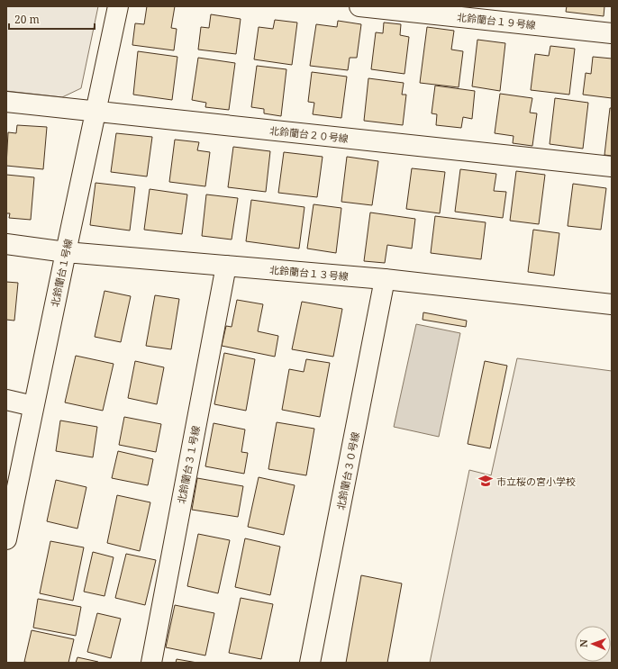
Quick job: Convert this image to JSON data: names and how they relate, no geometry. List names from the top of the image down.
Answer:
{
  "streets": {
    "street": [
      "北鈴蘭台１９号線",
      "北鈴蘭台２０号線",
      "北鈴蘭台１号線",
      "北鈴蘭台１３号線",
      "北鈴蘭台３１号線",
      "北鈴蘭台３０号線"
    ]
  },
  "crossings": [
    ["北鈴蘭台２０号線", "北鈴蘭台１号線"],
    ["北鈴蘭台１号線", "北鈴蘭台１３号線"],
    ["北鈴蘭台１３号線", "北鈴蘭台３１号線"],
    ["北鈴蘭台１３号線", "北鈴蘭台３０号線"]
  ],
  "places": {
    "school or university": ["市立桜の宮小学校"]
  },
  "scale_bar": "20 m",
  "north": "left"
}
